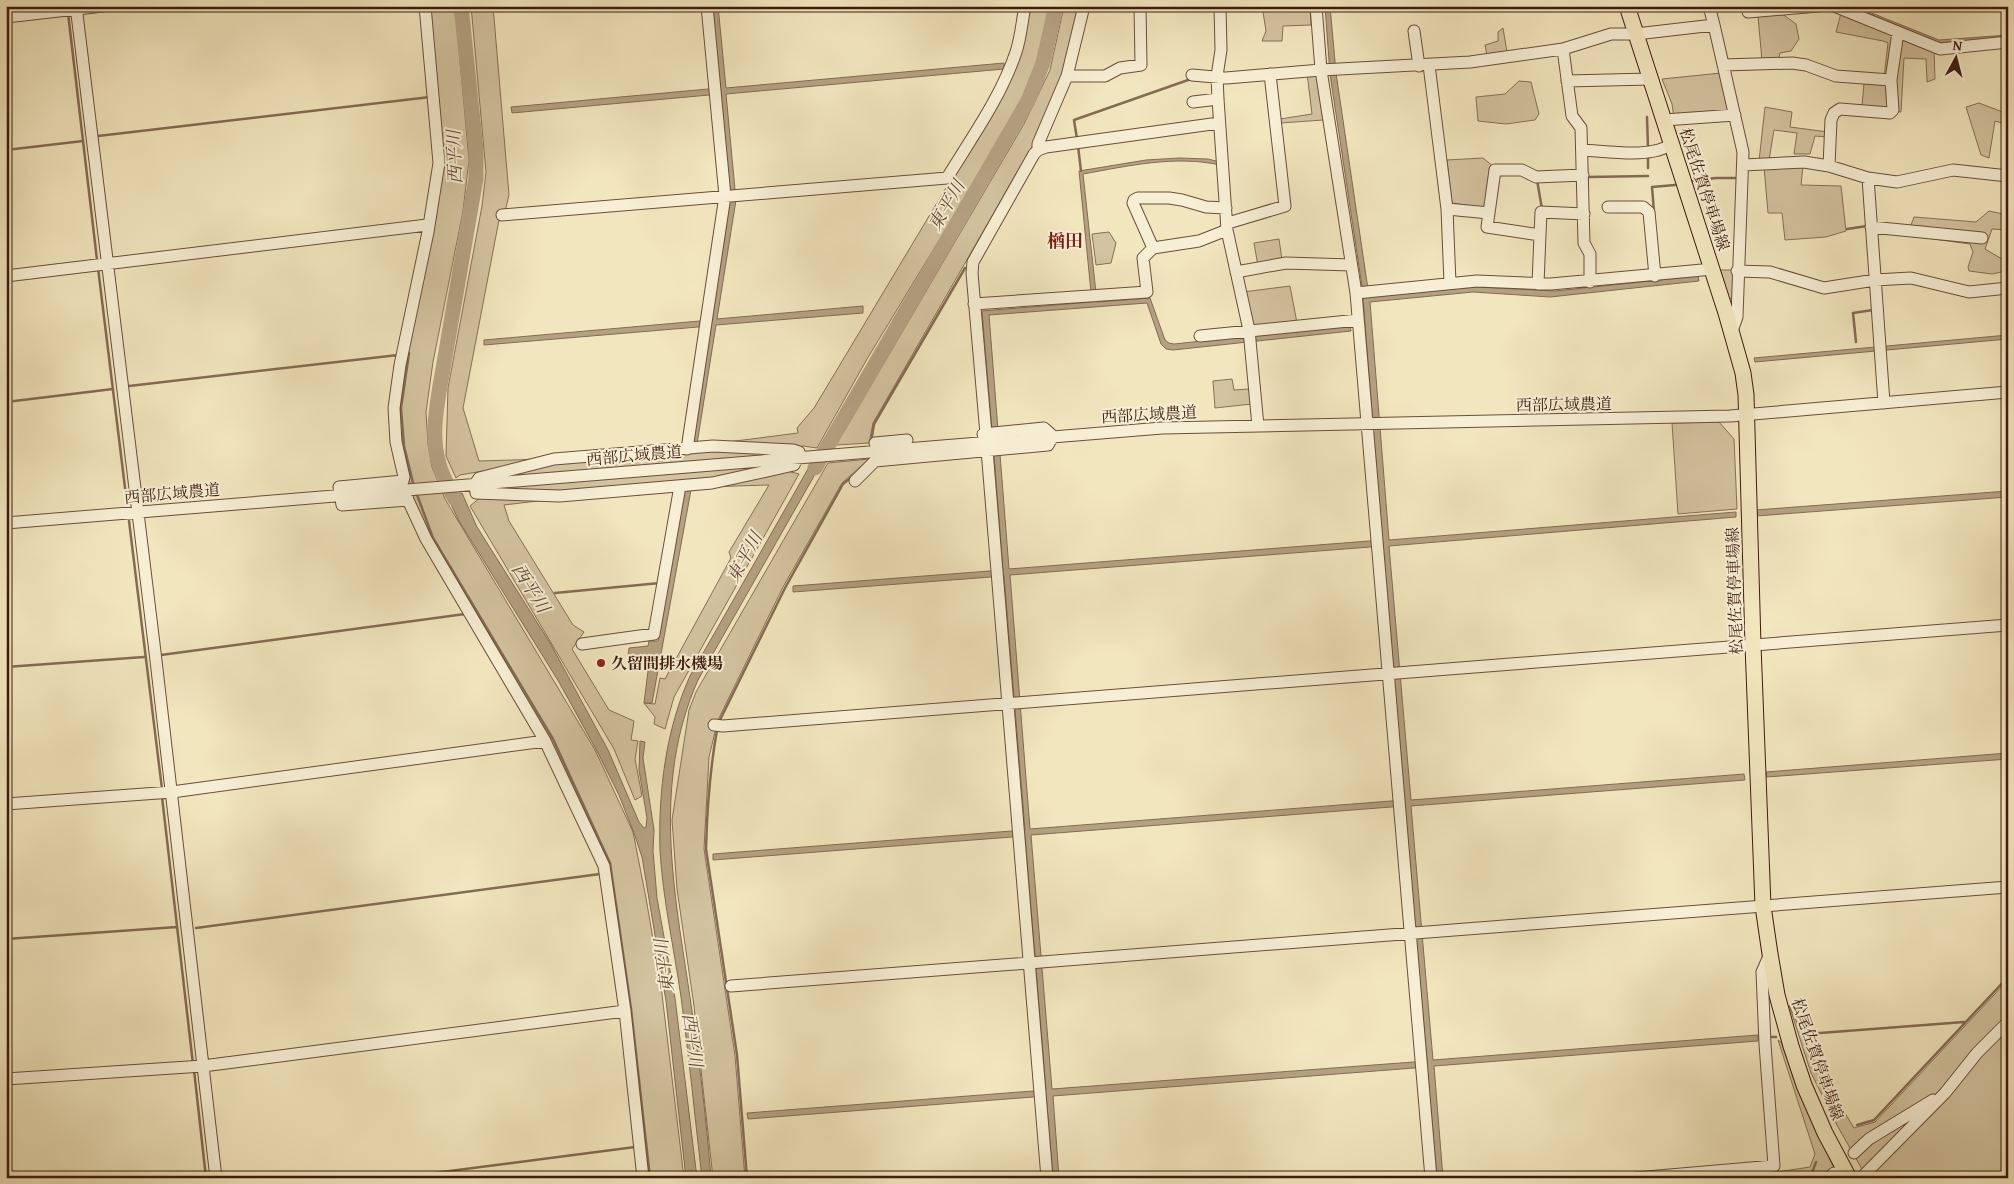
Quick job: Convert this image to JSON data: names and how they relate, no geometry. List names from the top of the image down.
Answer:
{
  "streets": {
    "main road": ["松尾佐賀停車場線"],
    "street": ["西部広域農道"]
  },
  "crossings": [
    ["松尾佐賀停車場線", "西部広域農道"]
  ],
  "districts": ["楢田"],
  "water": ["西平川", "東平川"],
  "places": ["久留間排水機場"],
  "north": "top"
}
